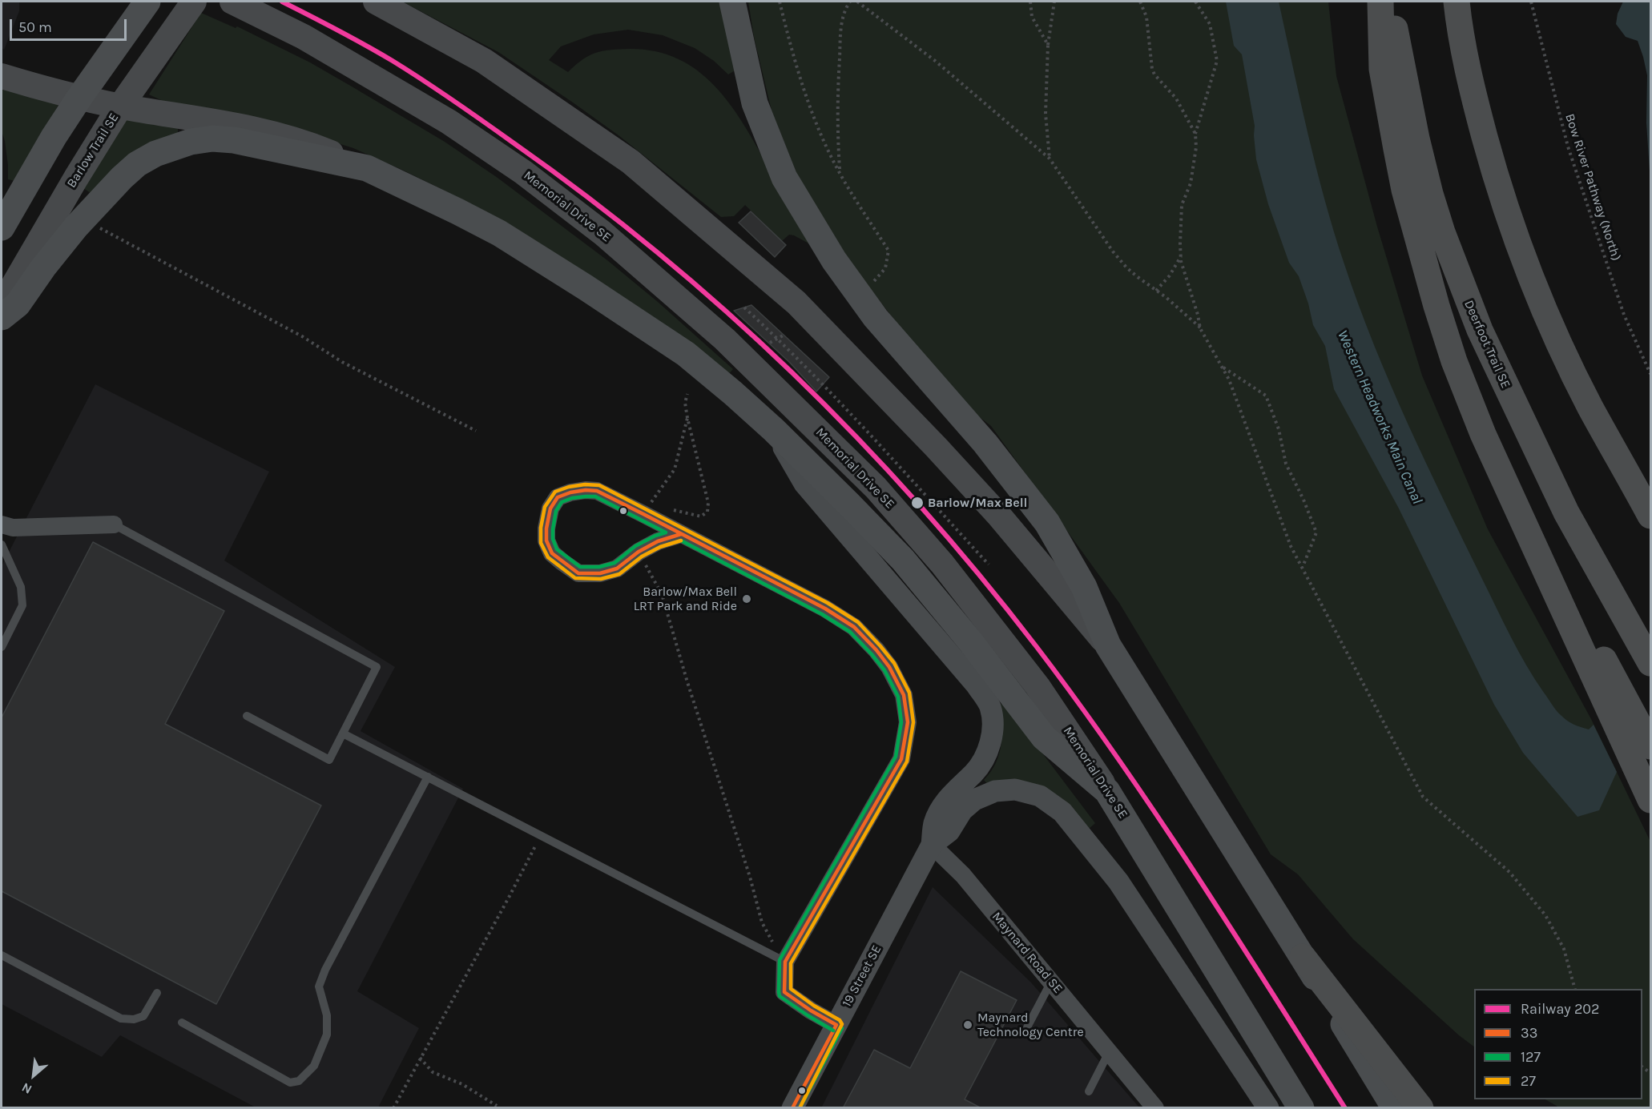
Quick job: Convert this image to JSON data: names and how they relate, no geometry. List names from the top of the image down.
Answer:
{
  "streets": {
    "highway": ["Deerfoot Trail SE"],
    "main road": ["Barlow Trail SE", "Memorial Drive SE"],
    "street": ["Maynard Road SE", "19 Street SE"],
    "path": ["Bow River Pathway (North)"]
  },
  "crossings": [
    ["Maynard Road SE", "19 Street SE"]
  ],
  "water": ["Western Headworks Main Canal"],
  "places": ["Barlow/Max Bell", "Barlow/Max Bell LRT Park and Ride", "Maynard Technology Centre"],
  "lines": [
    "rail line 202",
    "transit line 27",
    "transit line 33",
    "transit line 127"
  ],
  "legend": [
    "Railway 202",
    "33",
    "127",
    "27"
  ],
  "scale_bar": "50 m",
  "north": "bottom left"
}
